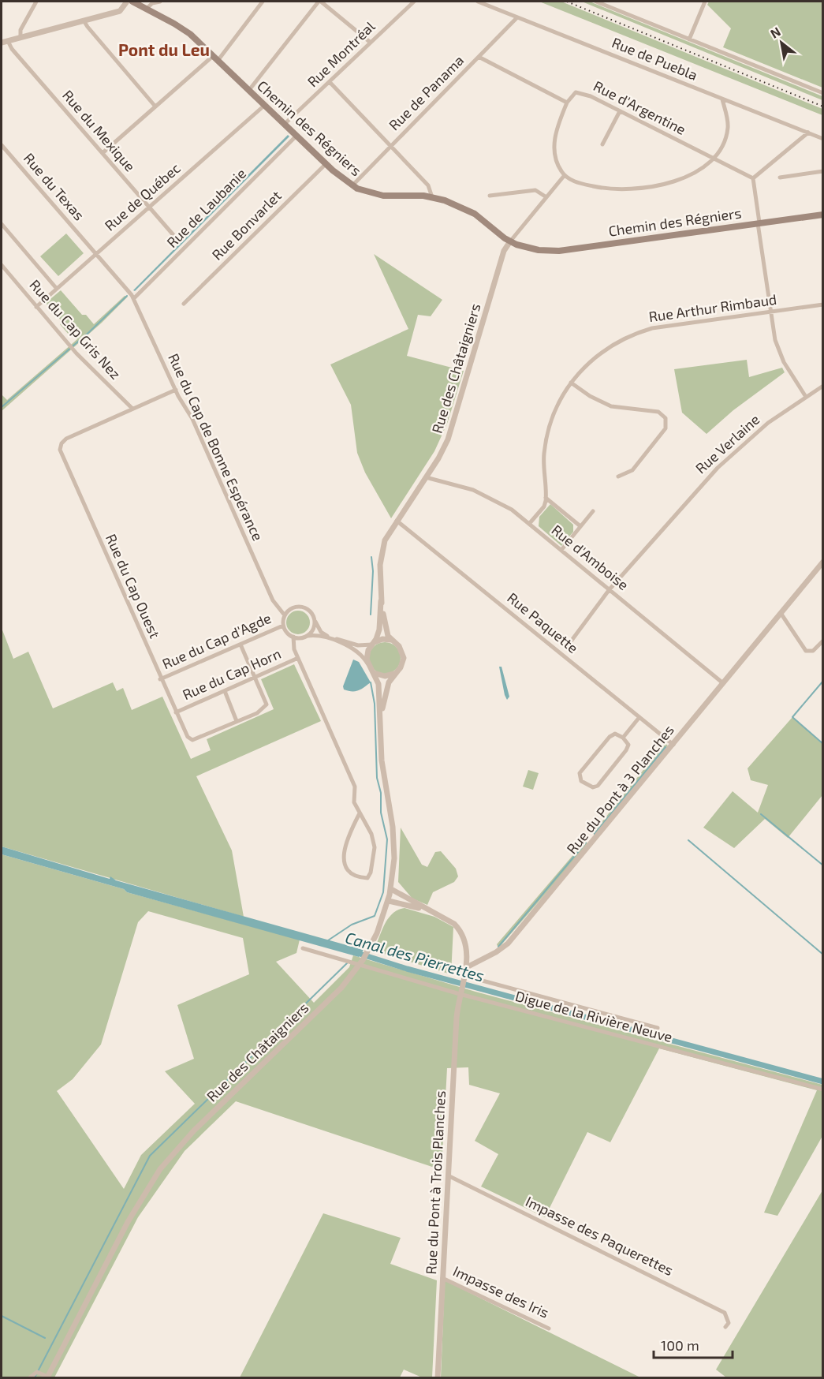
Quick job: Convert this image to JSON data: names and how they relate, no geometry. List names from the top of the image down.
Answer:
{
  "streets": {
    "main road": ["Chemin des Régniers"],
    "street": [
      "Rue Montréal",
      "Rue de Puebla",
      "Rue de Panama",
      "Rue d'Argentine",
      "Rue du Mexique",
      "Rue du Texas",
      "Rue de Québec",
      "Rue de Laubanie",
      "Rue Bonvarlet",
      "Rue Arthur Rimbaud",
      "Rue du Cap Gris Nez",
      "Rue des Châtaigniers",
      "Rue Verlaine",
      "Rue du Cap de Bonne Espérance",
      "Rue d'Amboise",
      "Rue du Cap Ouest",
      "Rue Paquette",
      "Rue du Cap d'Agde",
      "Rue du Cap Horn",
      "Rue du Pont à 3 Planches",
      "Digue de la Rivière Neuve",
      "Rue du Pont à Trois Planches",
      "Impasse des Paquerettes",
      "Impasse des Iris"
    ]
  },
  "crossings": [
    ["Rue Montréal", "Chemin des Régniers"],
    ["Rue de Puebla", "Rue de Panama"],
    ["Rue de Panama", "Chemin des Régniers"],
    ["Chemin des Régniers", "Rue de Québec"],
    ["Chemin des Régniers", "Rue de Laubanie"],
    ["Chemin des Régniers", "Rue Bonvarlet"],
    ["Chemin des Régniers", "Rue des Châtaigniers"],
    ["Rue du Mexique", "Rue de Québec"],
    ["Rue du Texas", "Rue de Québec"],
    ["Rue du Texas", "Rue du Cap de Bonne Espérance"],
    ["Rue de Québec", "Rue du Cap Gris Nez"],
    ["Rue de Laubanie", "Rue du Cap de Bonne Espérance"],
    ["Rue du Cap Gris Nez", "Rue du Cap Ouest"],
    ["Rue des Châtaigniers", "Rue d'Amboise"],
    ["Rue des Châtaigniers", "Rue Paquette"],
    ["Rue des Châtaigniers", "Digue de la Rivière Neuve"],
    ["Rue Verlaine", "Rue d'Amboise"],
    ["Rue du Cap de Bonne Espérance", "Rue du Cap d'Agde"],
    ["Rue d'Amboise", "Rue du Pont à 3 Planches"],
    ["Rue du Cap Ouest", "Rue du Cap d'Agde"],
    ["Rue du Cap Ouest", "Rue du Cap Horn"],
    ["Rue Paquette", "Rue du Pont à 3 Planches"],
    ["Rue du Pont à 3 Planches", "Digue de la Rivière Neuve"],
    ["Digue de la Rivière Neuve", "Rue du Pont à Trois Planches"],
    ["Rue du Pont à Trois Planches", "Impasse des Paquerettes"],
    ["Rue du Pont à Trois Planches", "Impasse des Iris"]
  ],
  "districts": ["Pont du Leu"],
  "water": ["Canal des Pierrettes"],
  "scale_bar": "100 m",
  "north": "top left"
}
